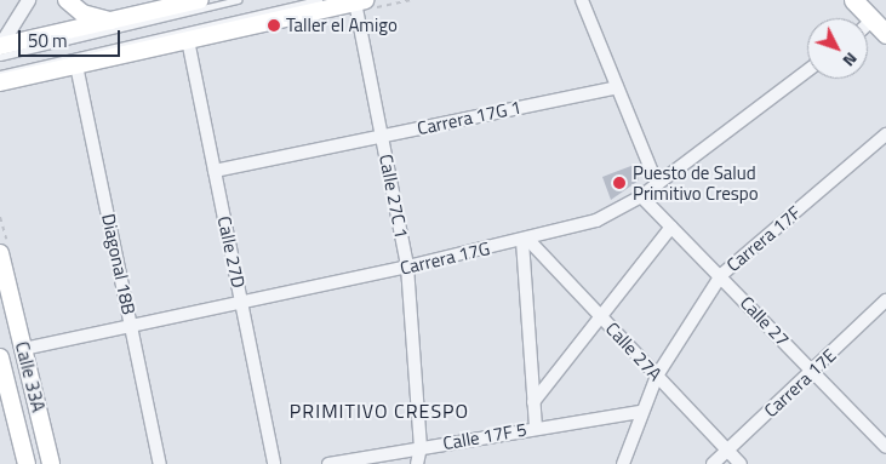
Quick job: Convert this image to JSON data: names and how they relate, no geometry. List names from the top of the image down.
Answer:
{
  "streets": {
    "main road": ["Calle 33A"],
    "street": [
      "Carrera 17G 1",
      "Calle 27C 1",
      "Carrera 17F",
      "Calle 27D",
      "Carrera 17G",
      "Diagonal 18B",
      "Calle 27",
      "Calle 27A",
      "Carrera 17E",
      "Calle 17F 5"
    ]
  },
  "crossings": [
    ["Carrera 17G 1", "Calle 27C 1"],
    ["Carrera 17G 1", "Calle 27D"],
    ["Calle 27C 1", "Carrera 17G"],
    ["Calle 27C 1", "Calle 17F 5"],
    ["Carrera 17F", "Calle 27"],
    ["Carrera 17F", "Calle 27A"],
    ["Carrera 17F", "Calle 17F 5"],
    ["Calle 27D", "Carrera 17G"],
    ["Carrera 17G", "Diagonal 18B"],
    ["Carrera 17G", "Calle 27"],
    ["Carrera 17G", "Calle 27A"],
    ["Carrera 17G", "Calle 33A"],
    ["Calle 27", "Carrera 17E"],
    ["Calle 27A", "Carrera 17E"]
  ],
  "districts": ["PRIMITIVO CRESPO"],
  "places": ["Taller el Amigo", "Puesto de Salud Primitivo Crespo"],
  "scale_bar": "50 m",
  "north": "bottom right"
}
